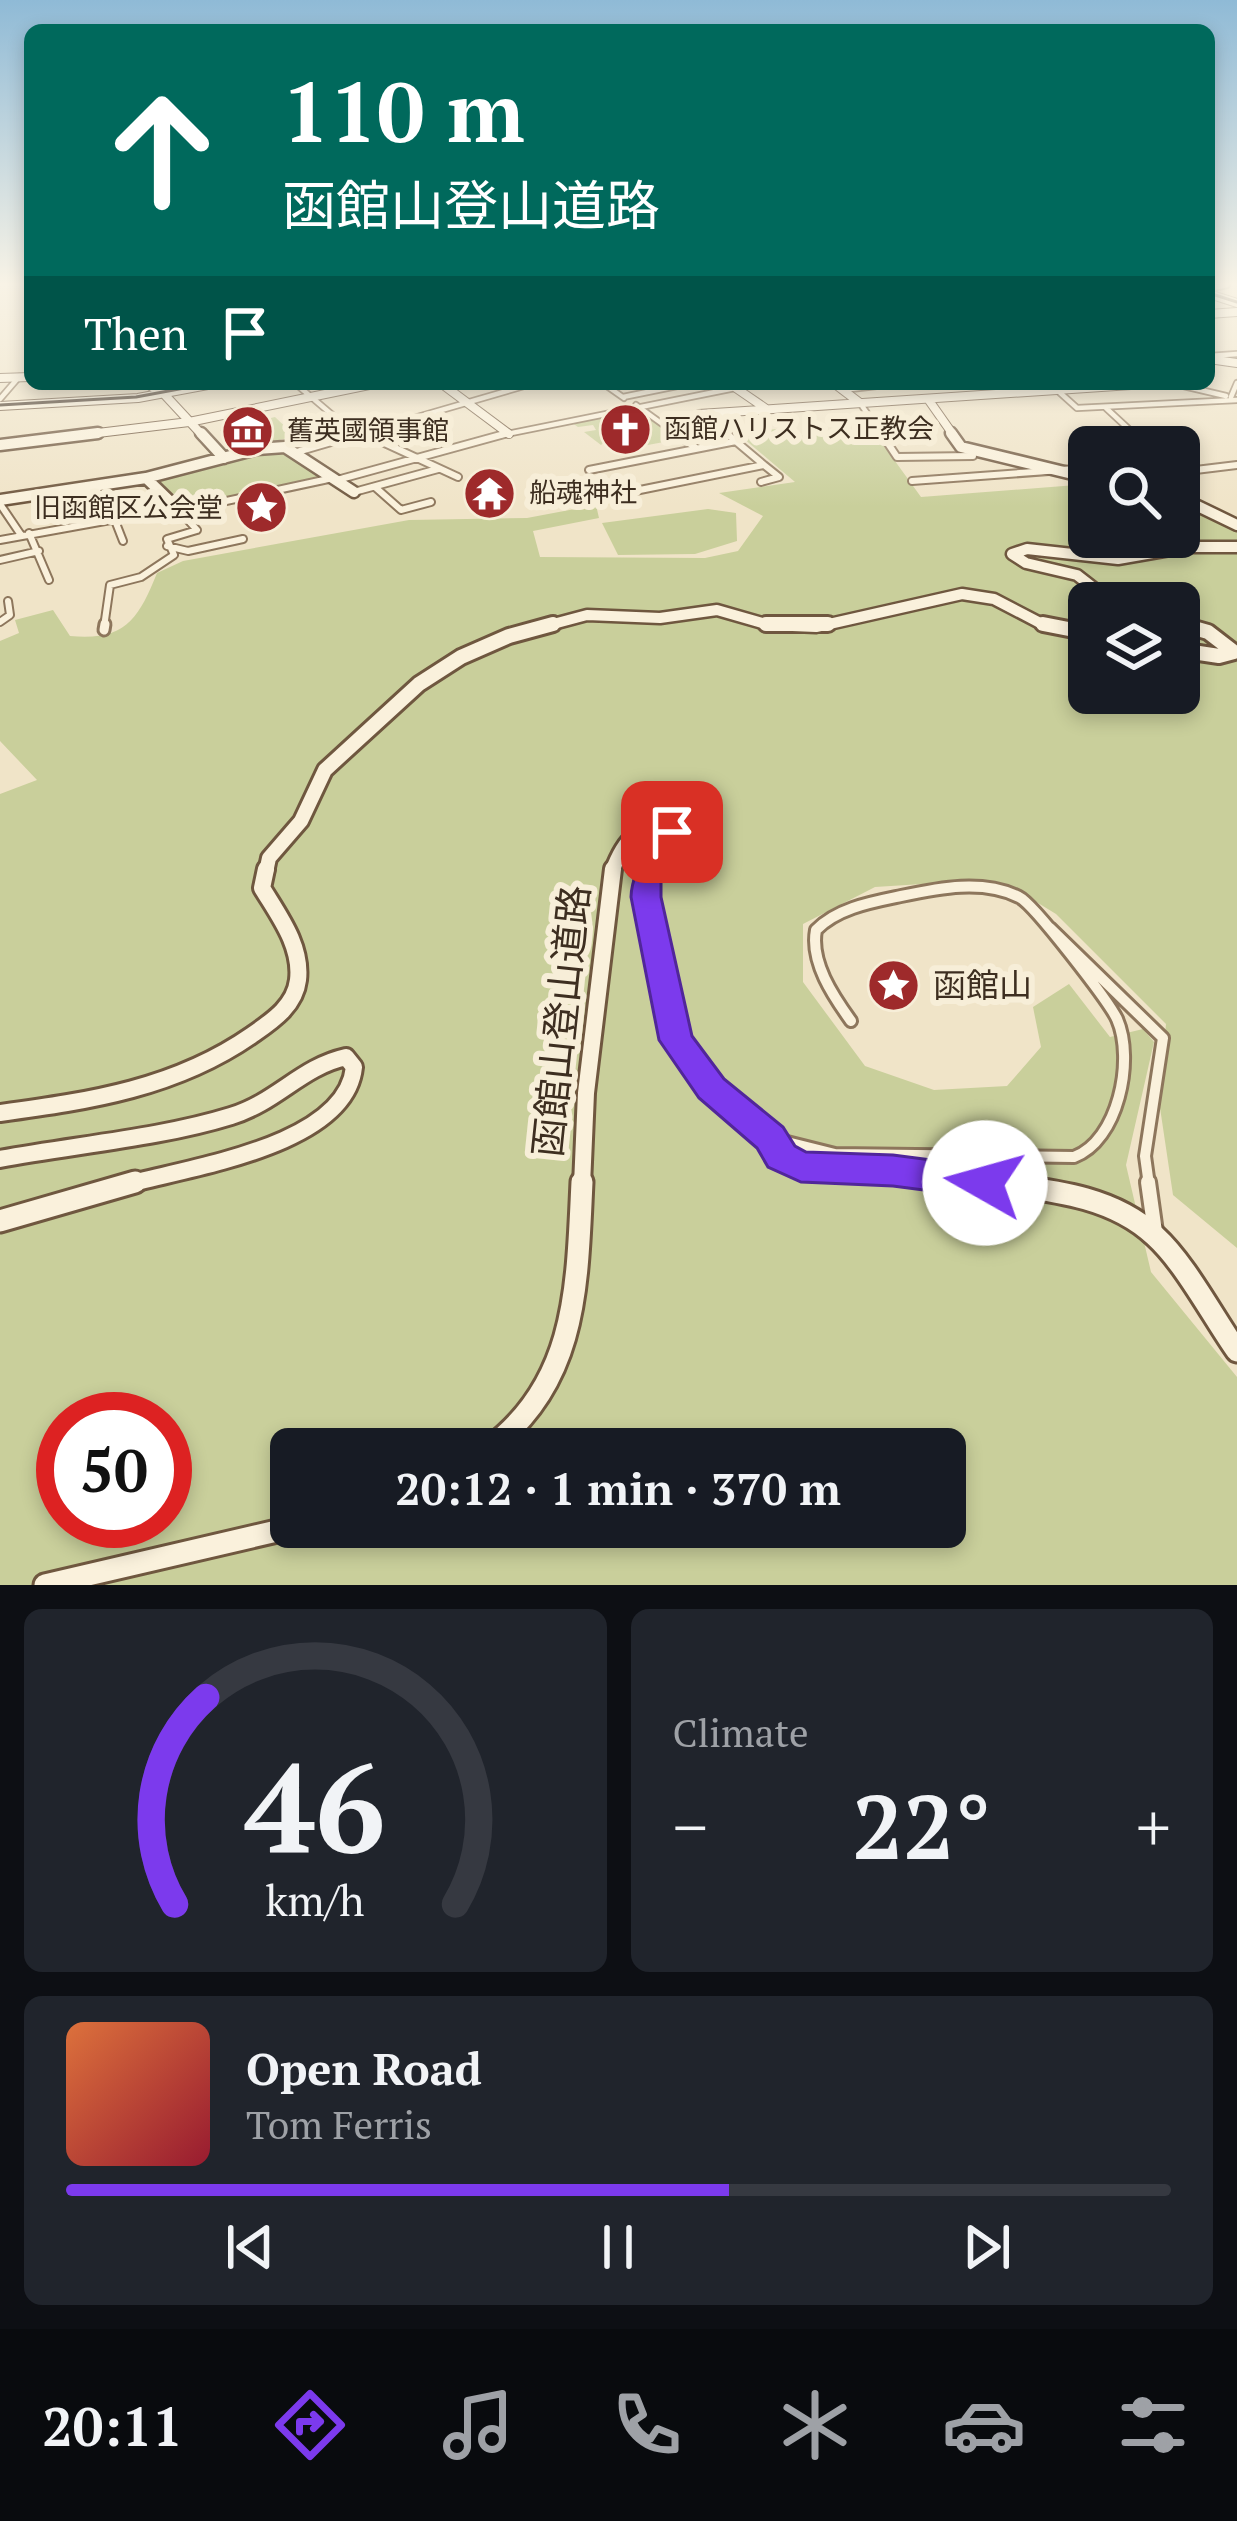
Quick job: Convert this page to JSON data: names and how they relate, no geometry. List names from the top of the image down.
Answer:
{
  "streets": {
    "main road": ["函館山登山道路"]
  },
  "places": {
    "church": ["函館ハリストス正教会"],
    "museum": ["舊英國領事館"],
    "temple": ["船魂神社"],
    "place": ["旧函館区公会堂", "函館山"]
  },
  "page": {
    "turn": ["110 m", "函館山登山道路"],
    "then": "Then",
    "limit": "50",
    "trip": "20:12 · 1 min · 370 m",
    "tile": "Climate",
    "heat": ["−", "22°", "+"],
    "song": ["Open Road", "Tom Ferris"],
    "tabs": "20:11",
    "gauge": ["46", "km/h"]
  }
}
